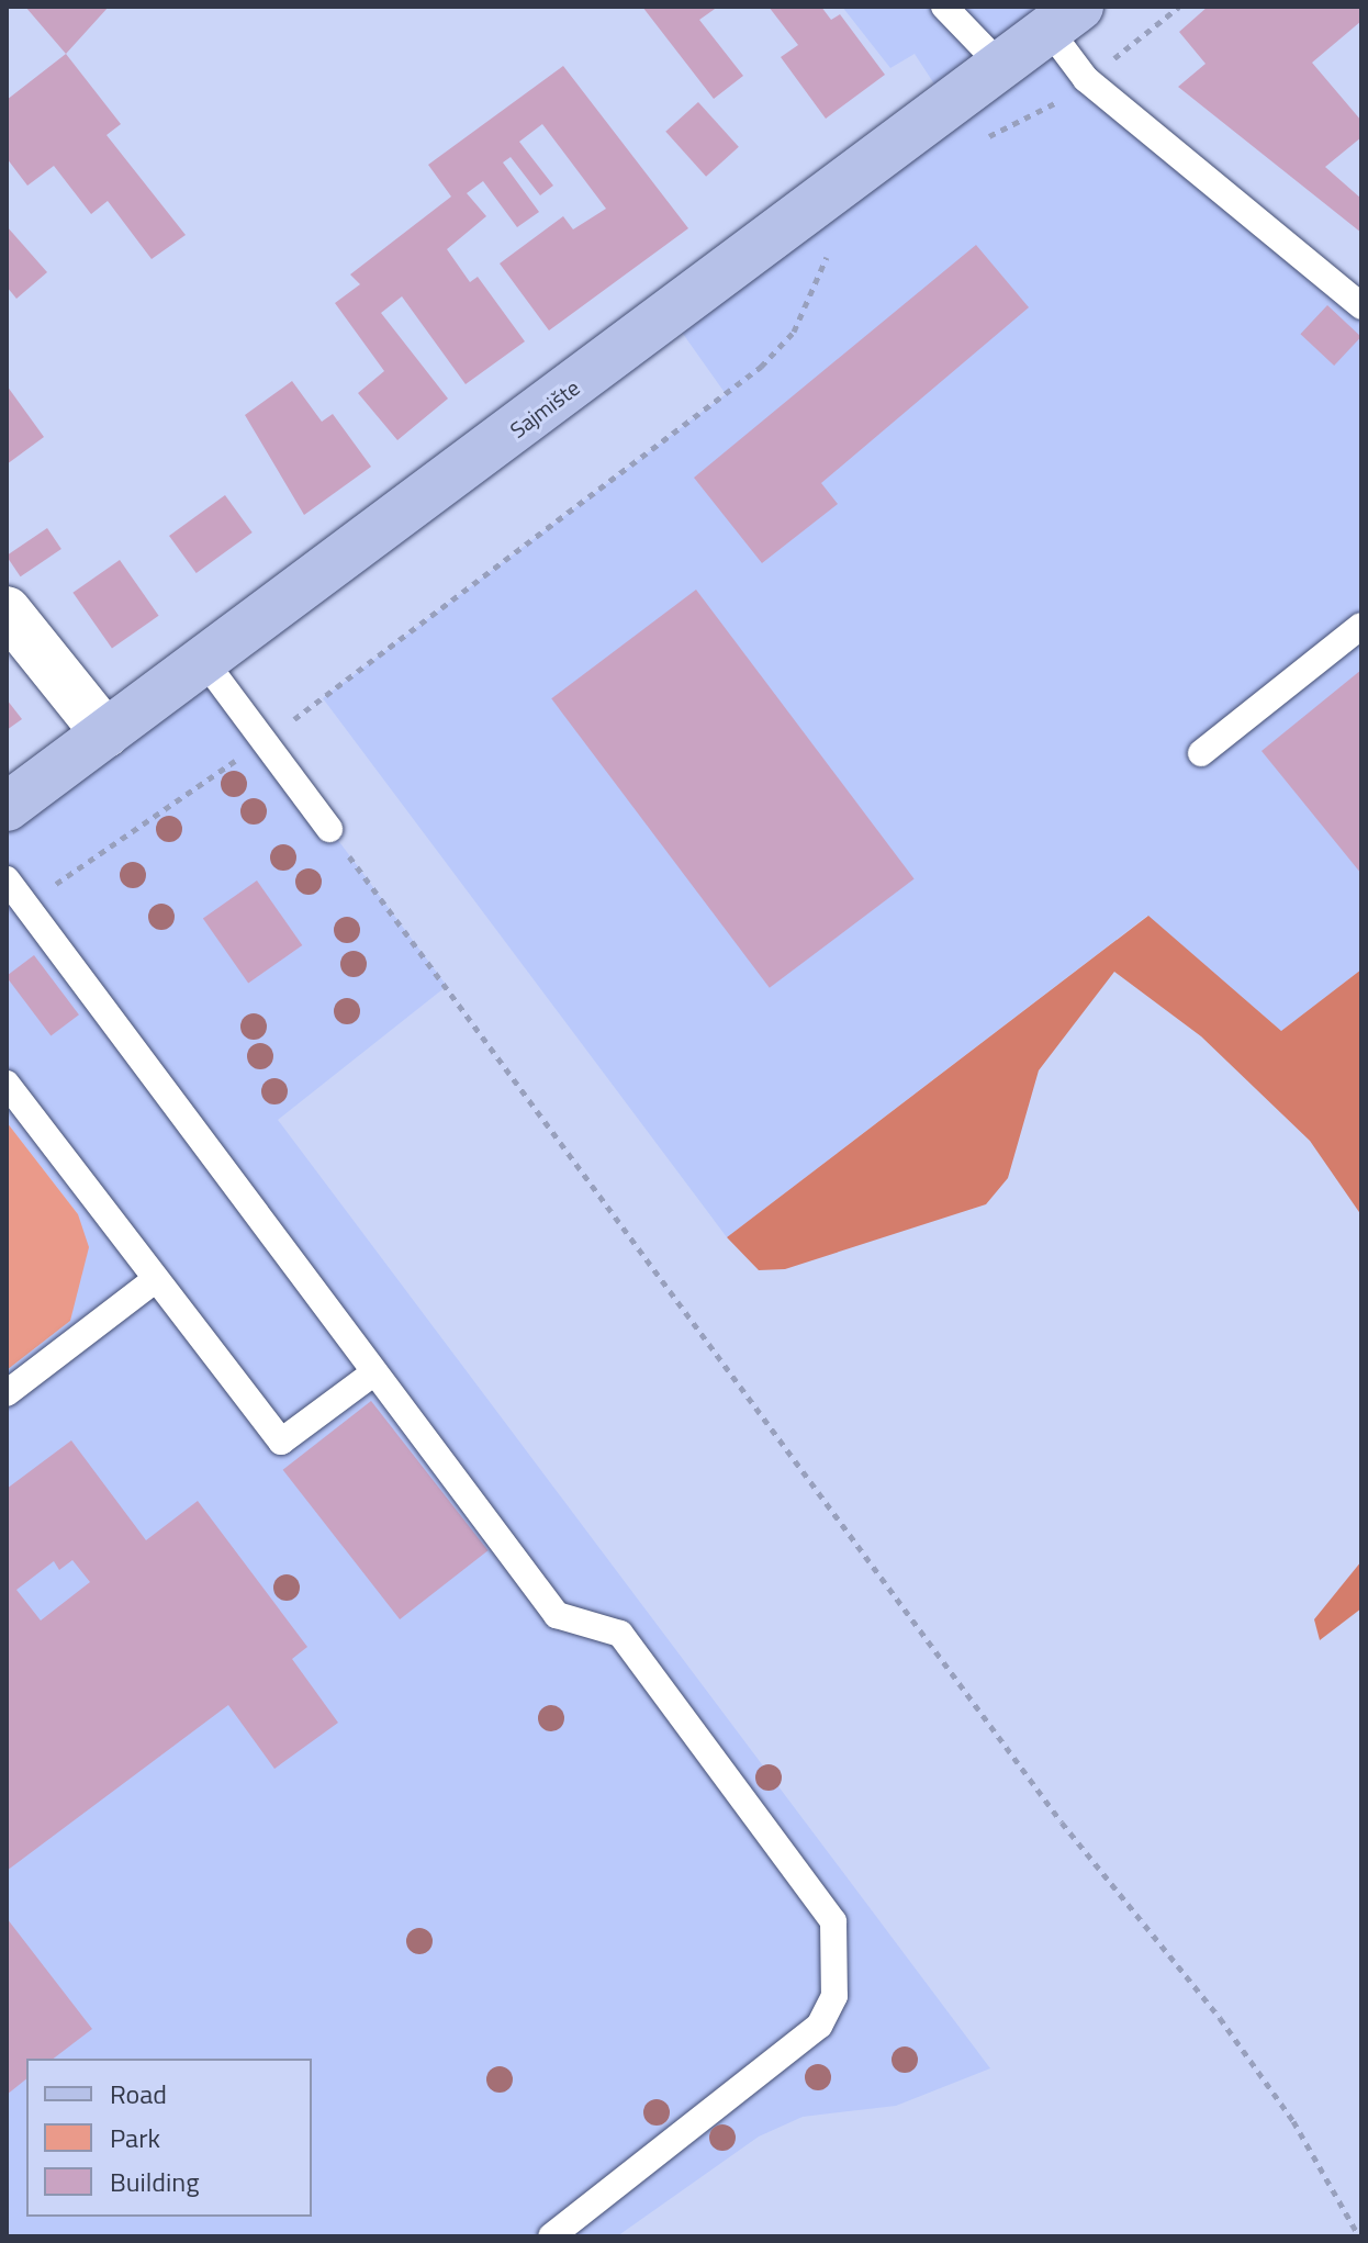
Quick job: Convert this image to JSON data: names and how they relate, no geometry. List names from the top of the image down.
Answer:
{
  "streets": {
    "main road": ["Sajmište"]
  },
  "legend": ["Road", "Park", "Building"]
}
